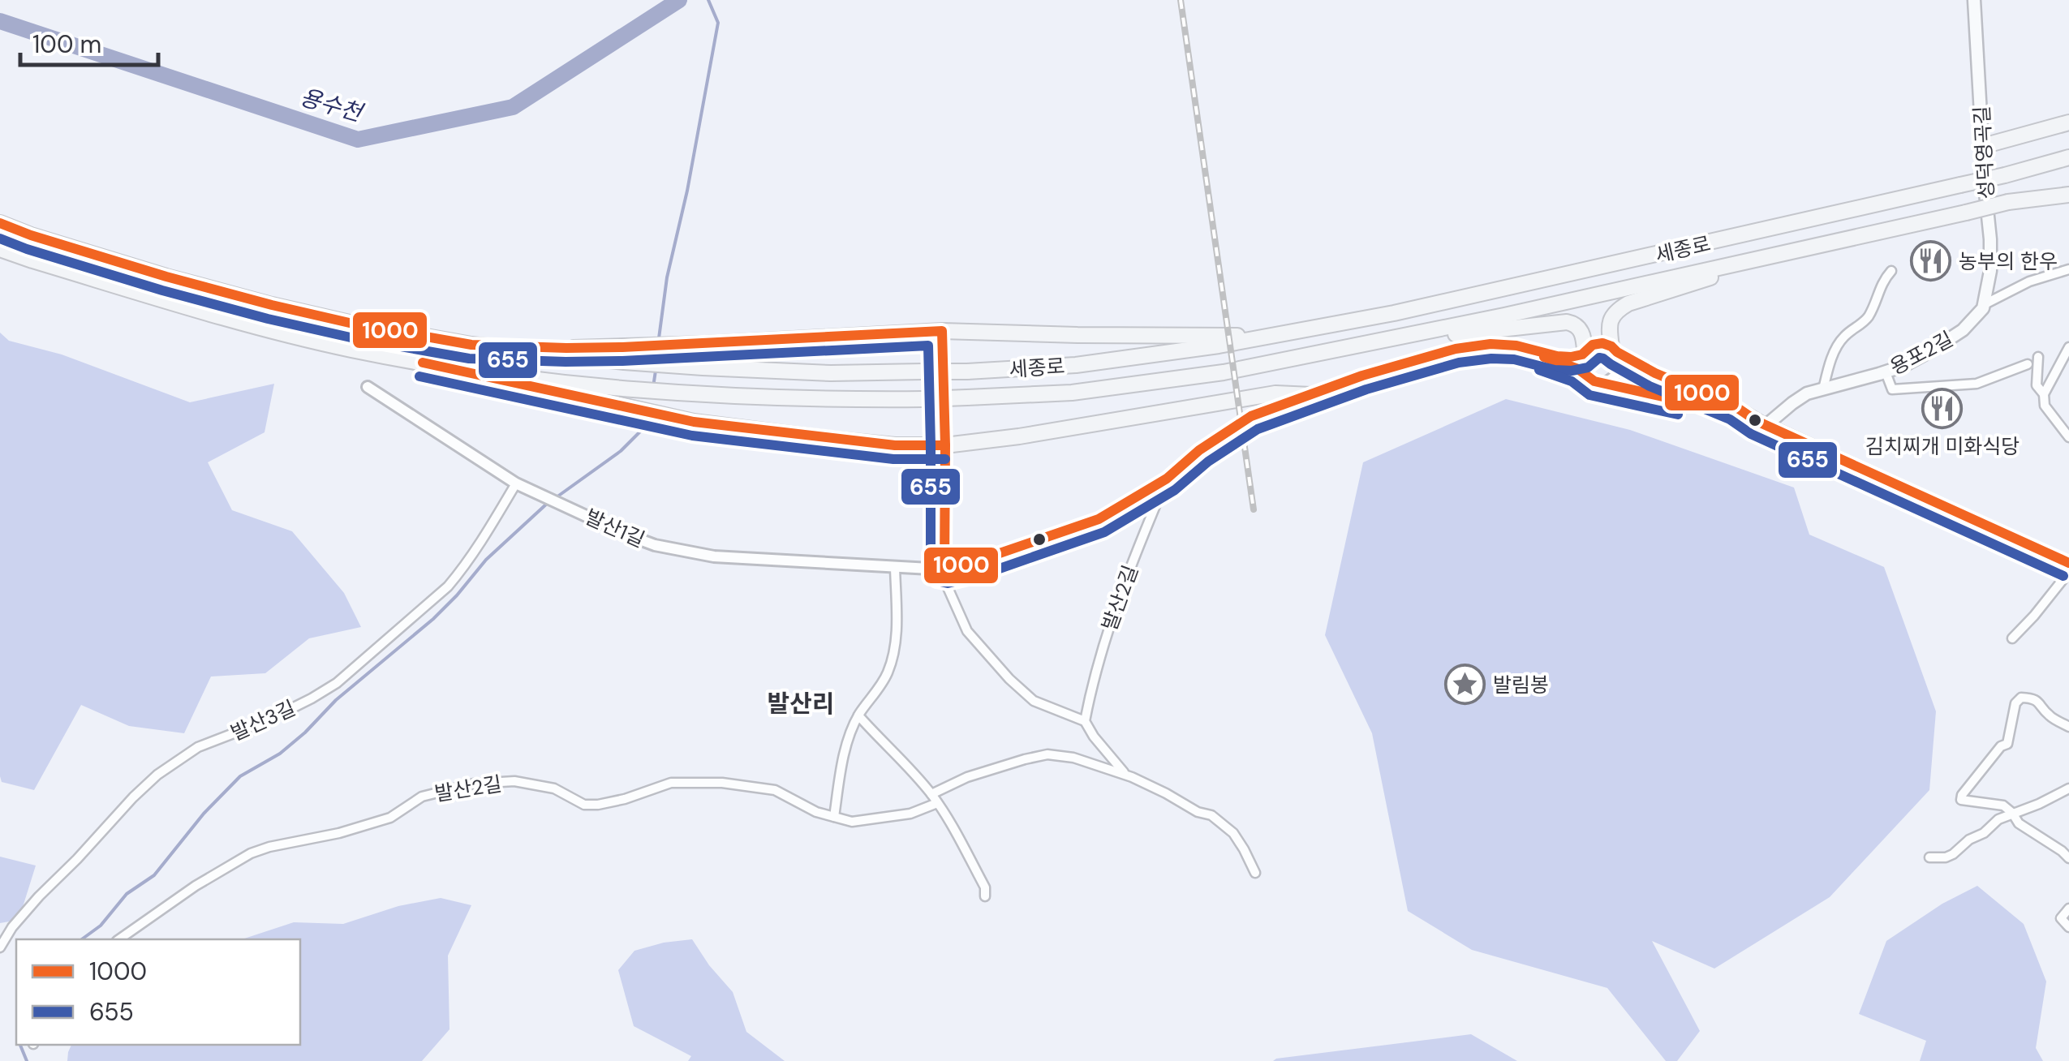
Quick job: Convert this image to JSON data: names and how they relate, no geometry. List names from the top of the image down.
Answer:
{
  "streets": {
    "highway": ["세종로"],
    "main road": ["성덕영곡길", "용포2길"],
    "street": ["발산1길", "발산2길", "발산3길"]
  },
  "crossings": [
    ["성덕영곡길", "용포2길"],
    ["발산1길", "발산2길"],
    ["발산1길", "발산3길"]
  ],
  "districts": ["발산리"],
  "water": ["용수천"],
  "places": {
    "restaurant": ["농부의 한우", "김치찌개 미화식당"],
    "place": ["발림봉"]
  },
  "lines": ["transit line 1000", "transit line 655"],
  "legend": ["1000", "655"],
  "scale_bar": "100 m"
}
